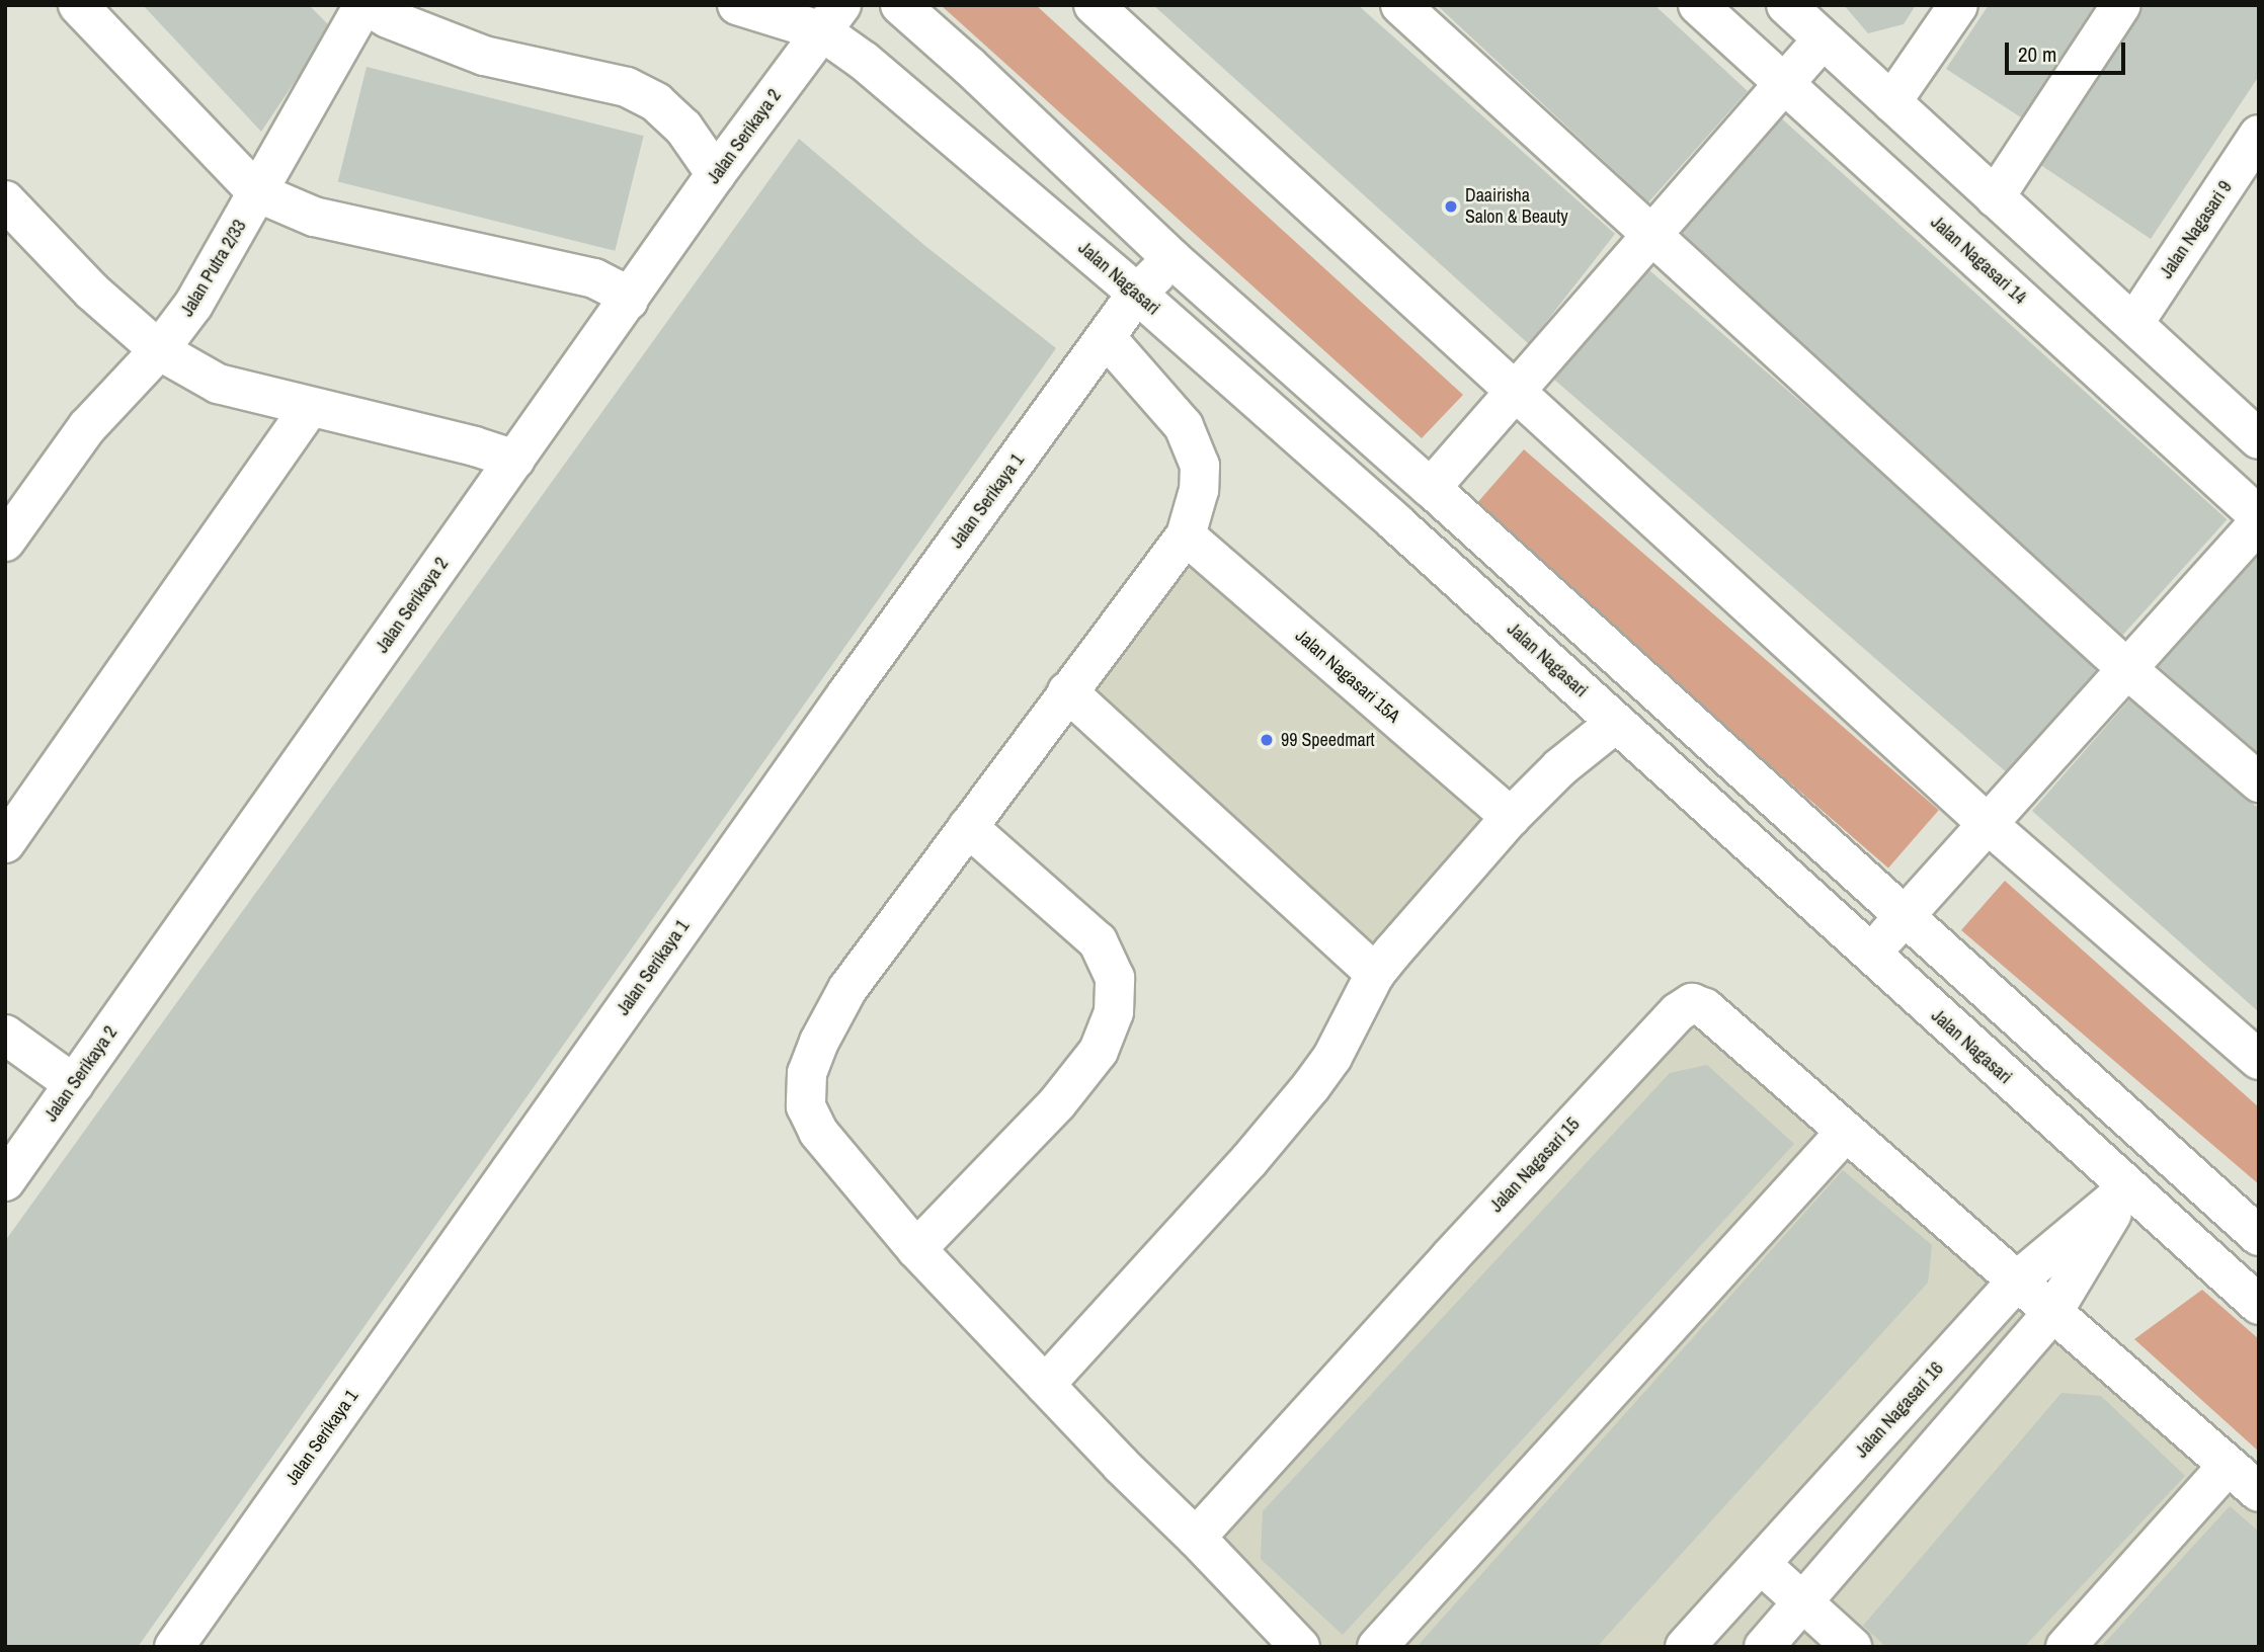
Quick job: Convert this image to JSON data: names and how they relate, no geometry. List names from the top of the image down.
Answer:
{
  "streets": {
    "street": [
      "Jalan Serikaya 2",
      "Jalan Nagasari 9",
      "Jalan Nagasari 14",
      "Jalan Putra 2/33",
      "Jalan Nagasari",
      "Jalan Serikaya 1",
      "Jalan Nagasari 15A",
      "Jalan Nagasari 15",
      "Jalan Nagasari 16"
    ]
  },
  "crossings": [
    ["Jalan Serikaya 2", "Jalan Nagasari"],
    ["Jalan Nagasari", "Jalan Serikaya 1"],
    ["Jalan Nagasari", "Jalan Nagasari 16"],
    ["Jalan Nagasari 15", "Jalan Nagasari 16"]
  ],
  "places": ["Daairisha Salon & Beauty", "99 Speedmart"],
  "scale_bar": "20 m"
}
